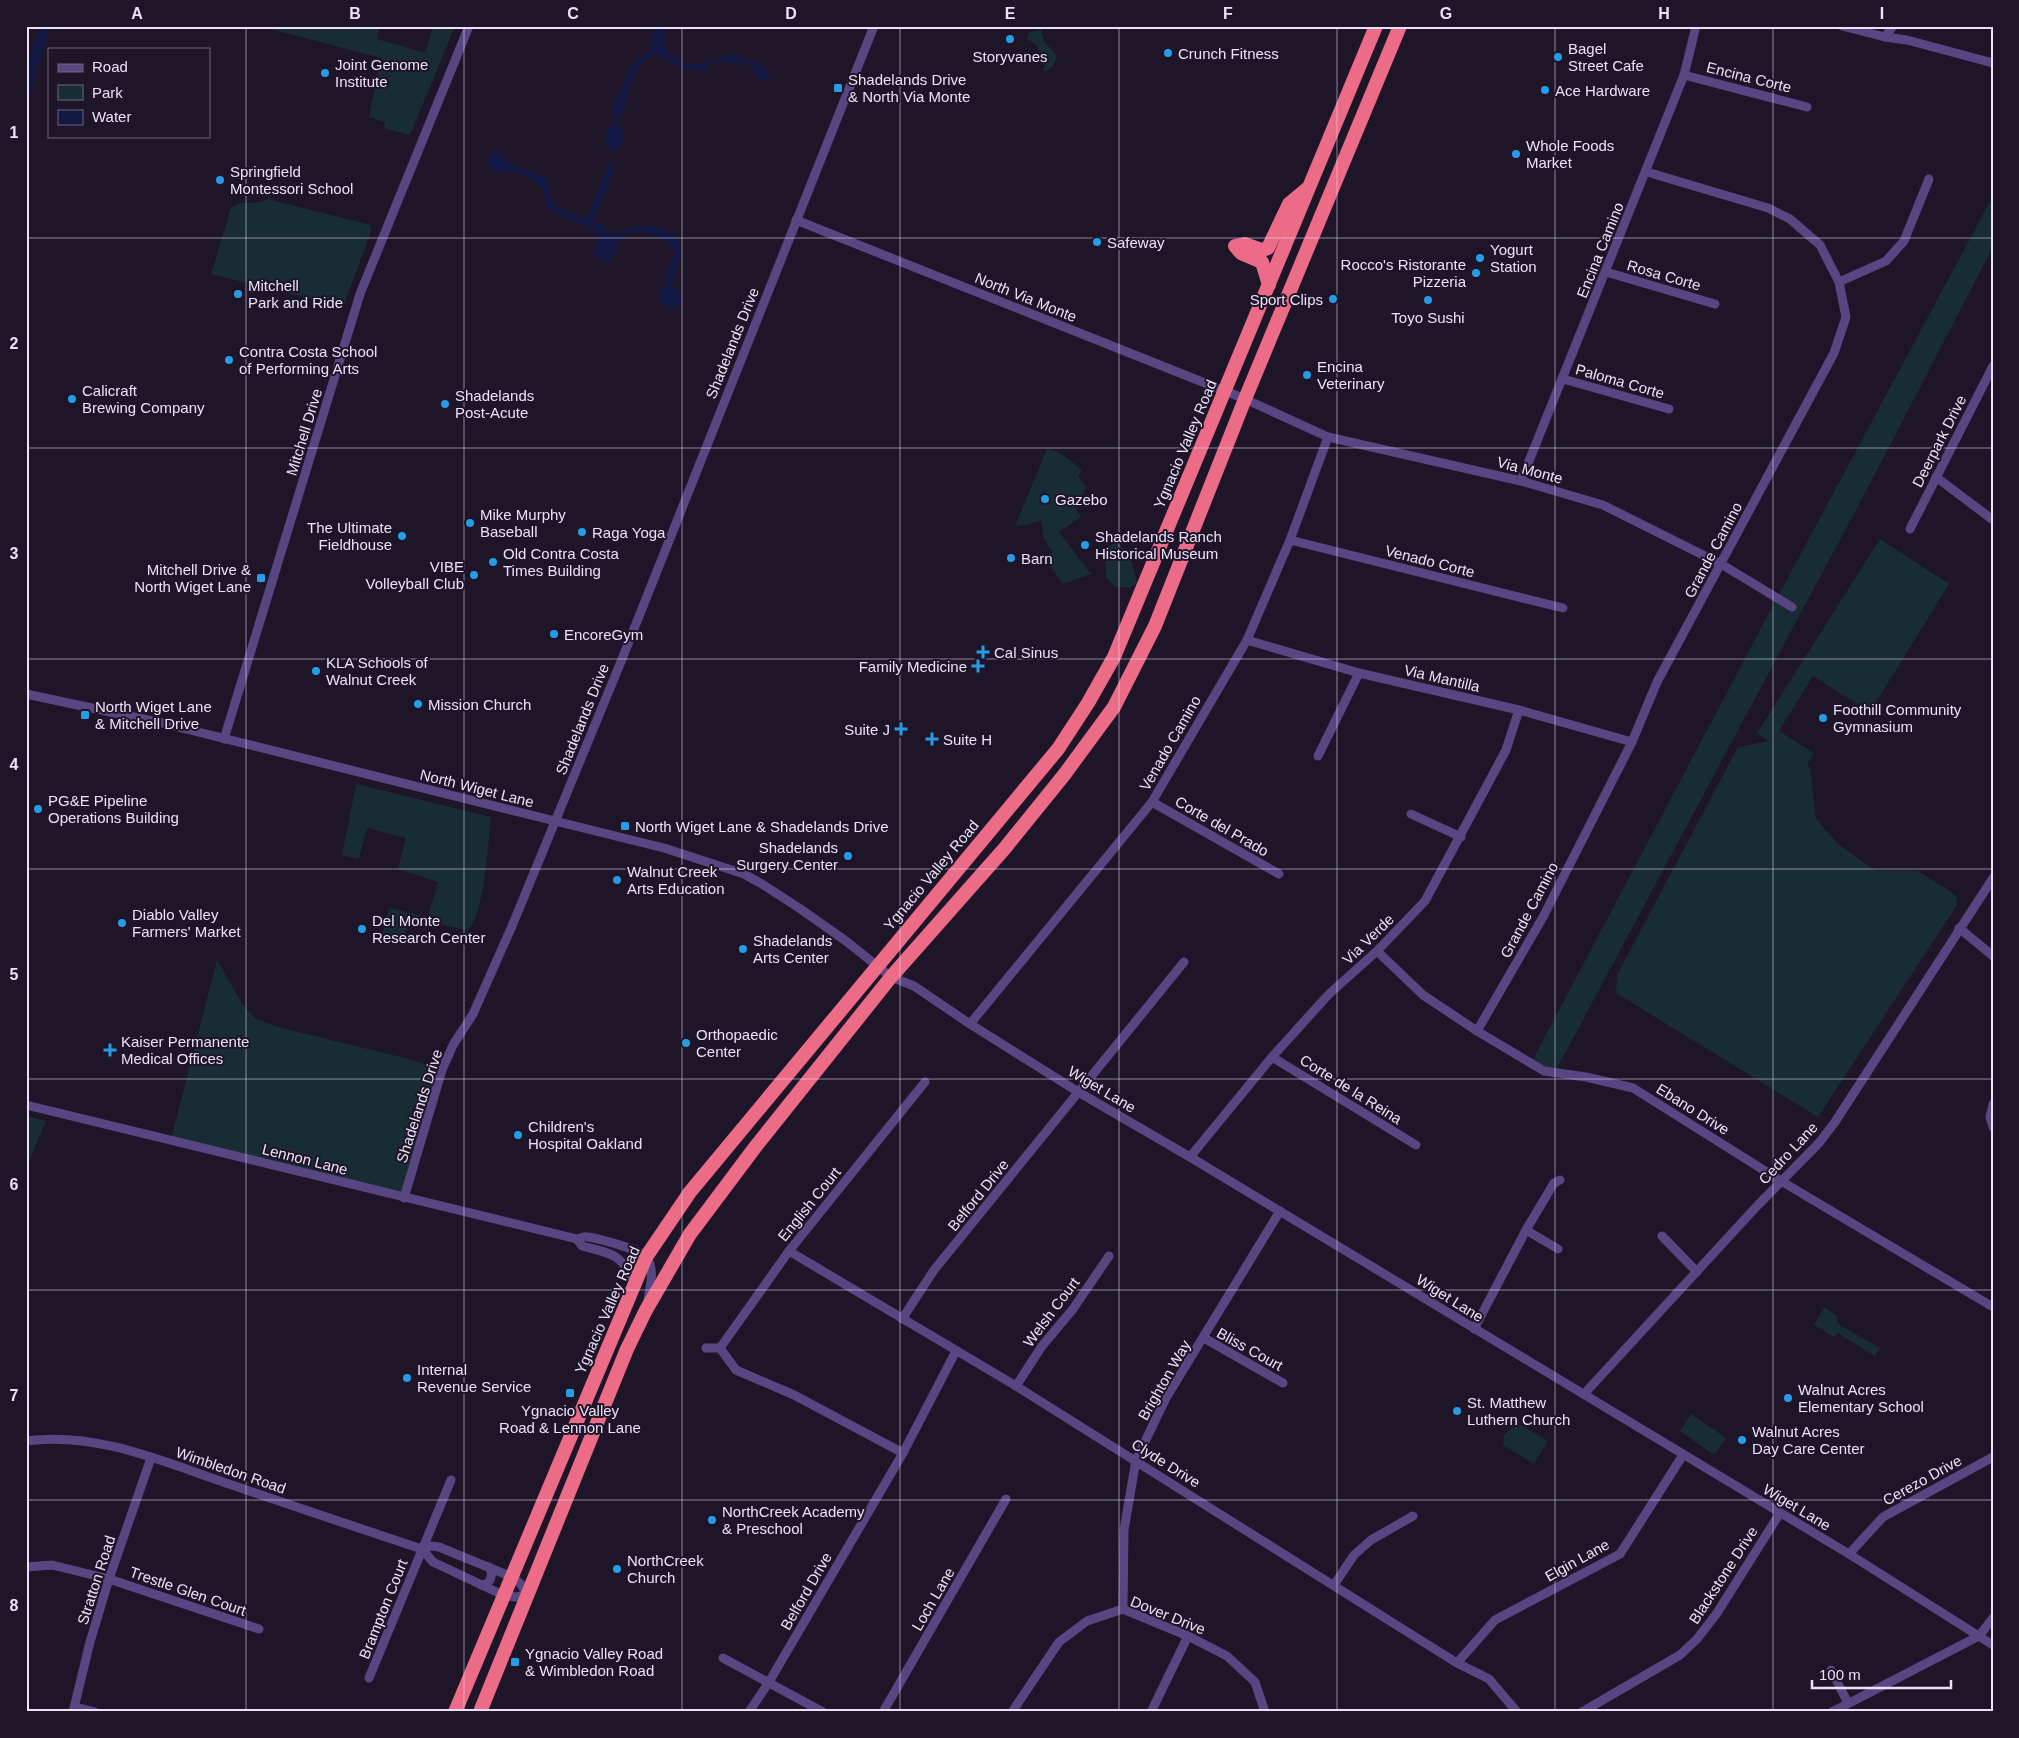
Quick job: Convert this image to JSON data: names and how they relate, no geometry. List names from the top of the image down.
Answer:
{
  "streets": {
    "highway": ["Ygnacio Valley Road"],
    "street": [
      "Encina Corte",
      "Encina Camino",
      "Rosa Corte",
      "North Via Monte",
      "Shadelands Drive",
      "Paloma Corte",
      "Mitchell Drive",
      "Deerpark Drive",
      "Via Monte",
      "Grande Camino",
      "Venado Corte",
      "Via Mantilla",
      "Venado Camino",
      "North Wiget Lane",
      "Corte del Prado",
      "Via Verde",
      "Wiget Lane",
      "Corte de la Reina",
      "Ebano Drive",
      "Cedro Lane",
      "Lennon Lane",
      "Belford Drive",
      "English Court",
      "Welsh Court",
      "Bliss Court",
      "Brighton Way",
      "Clyde Drive",
      "Wimbledon Road",
      "Cerezo Drive",
      "Elgin Lane",
      "Blackstone Drive",
      "Stratton Road",
      "Trestle Glen Court",
      "Loch Lane",
      "Brampton Court",
      "Dover Drive"
    ]
  },
  "crossings": [
    ["Encina Corte", "Encina Camino"],
    ["Encina Camino", "Rosa Corte"],
    ["Encina Camino", "Paloma Corte"],
    ["Encina Camino", "Via Monte"],
    ["Encina Camino", "Grande Camino"],
    ["North Via Monte", "Shadelands Drive"],
    ["North Via Monte", "Ygnacio Valley Road"],
    ["North Via Monte", "Via Monte"],
    ["Shadelands Drive", "North Wiget Lane"],
    ["Shadelands Drive", "Lennon Lane"],
    ["Mitchell Drive", "North Wiget Lane"],
    ["Ygnacio Valley Road", "North Wiget Lane"],
    ["Ygnacio Valley Road", "Lennon Lane"],
    ["Ygnacio Valley Road", "Wimbledon Road"],
    ["Via Monte", "Grande Camino"],
    ["Via Monte", "Venado Camino"],
    ["Grande Camino", "Via Mantilla"],
    ["Grande Camino", "Ebano Drive"],
    ["Venado Corte", "Venado Camino"],
    ["Via Mantilla", "Venado Camino"],
    ["Via Mantilla", "Via Verde"],
    ["Venado Camino", "Corte del Prado"],
    ["Venado Camino", "Wiget Lane"],
    ["North Wiget Lane", "Wiget Lane"],
    ["Via Verde", "Wiget Lane"],
    ["Via Verde", "Corte de la Reina"],
    ["Via Verde", "Ebano Drive"],
    ["Wiget Lane", "Cedro Lane"],
    ["Wiget Lane", "Belford Drive"],
    ["Wiget Lane", "Brighton Way"],
    ["Wiget Lane", "Cerezo Drive"],
    ["Wiget Lane", "Elgin Lane"],
    ["Wiget Lane", "Blackstone Drive"],
    ["Ebano Drive", "Cedro Lane"],
    ["Belford Drive", "Clyde Drive"],
    ["English Court", "Clyde Drive"],
    ["Welsh Court", "Clyde Drive"],
    ["Bliss Court", "Brighton Way"],
    ["Brighton Way", "Clyde Drive"],
    ["Brighton Way", "Dover Drive"],
    ["Clyde Drive", "Elgin Lane"],
    ["Wimbledon Road", "Stratton Road"],
    ["Wimbledon Road", "Brampton Court"],
    ["Stratton Road", "Trestle Glen Court"]
  ],
  "places": {
    "other": [
      "Storyvanes",
      "Crunch Fitness",
      "Bagel Street Cafe",
      "Joint Genome Institute",
      "Ace Hardware",
      "Whole Foods Market",
      "Springfield Montessori School",
      "Safeway",
      "Yogurt Station",
      "Rocco's Ristorante Pizzeria",
      "Mitchell Park and Ride",
      "Sport Clips",
      "Toyo Sushi",
      "Contra Costa School of Performing Arts",
      "Encina Veterinary",
      "Calicraft Brewing Company",
      "Shadelands Post-Acute",
      "Gazebo",
      "Mike Murphy Baseball",
      "Raga Yoga",
      "The Ultimate Fieldhouse",
      "Shadelands Ranch Historical Museum",
      "Barn",
      "Old Contra Costa Times Building",
      "VIBE Volleyball Club",
      "EncoreGym",
      "KLA Schools of Walnut Creek",
      "Mission Church",
      "Foothill Community Gymnasium",
      "PG&E Pipeline Operations Building",
      "Shadelands Surgery Center",
      "Walnut Creek Arts Education",
      "Diablo Valley Farmers' Market",
      "Del Monte Research Center",
      "Shadelands Arts Center",
      "Orthopaedic Center",
      "Children's Hospital Oakland",
      "Internal Revenue Service",
      "Walnut Acres Elementary School",
      "St. Matthew Luthern Church",
      "Walnut Acres Day Care Center",
      "NorthCreek Academy & Preschool",
      "NorthCreek Church"
    ],
    "transit": [
      "Shadelands Drive & North Via Monte",
      "Mitchell Drive & North Wiget Lane",
      "North Wiget Lane & Mitchell Drive",
      "North Wiget Lane & Shadelands Drive",
      "Ygnacio Valley Road & Lennon Lane",
      "Ygnacio Valley Road & Wimbledon Road"
    ],
    "health": [
      "Cal Sinus",
      "Family Medicine",
      "Suite J",
      "Suite H",
      "Kaiser Permanente Medical Offices"
    ]
  },
  "legend": ["Road", "Park", "Water"],
  "scale_bar": "100 m",
  "grid": {
    "columns": [
      "A",
      "B",
      "C",
      "D",
      "E",
      "F",
      "G",
      "H",
      "I"
    ],
    "rows": [
      "1",
      "2",
      "3",
      "4",
      "5",
      "6",
      "7",
      "8"
    ]
  }
}
